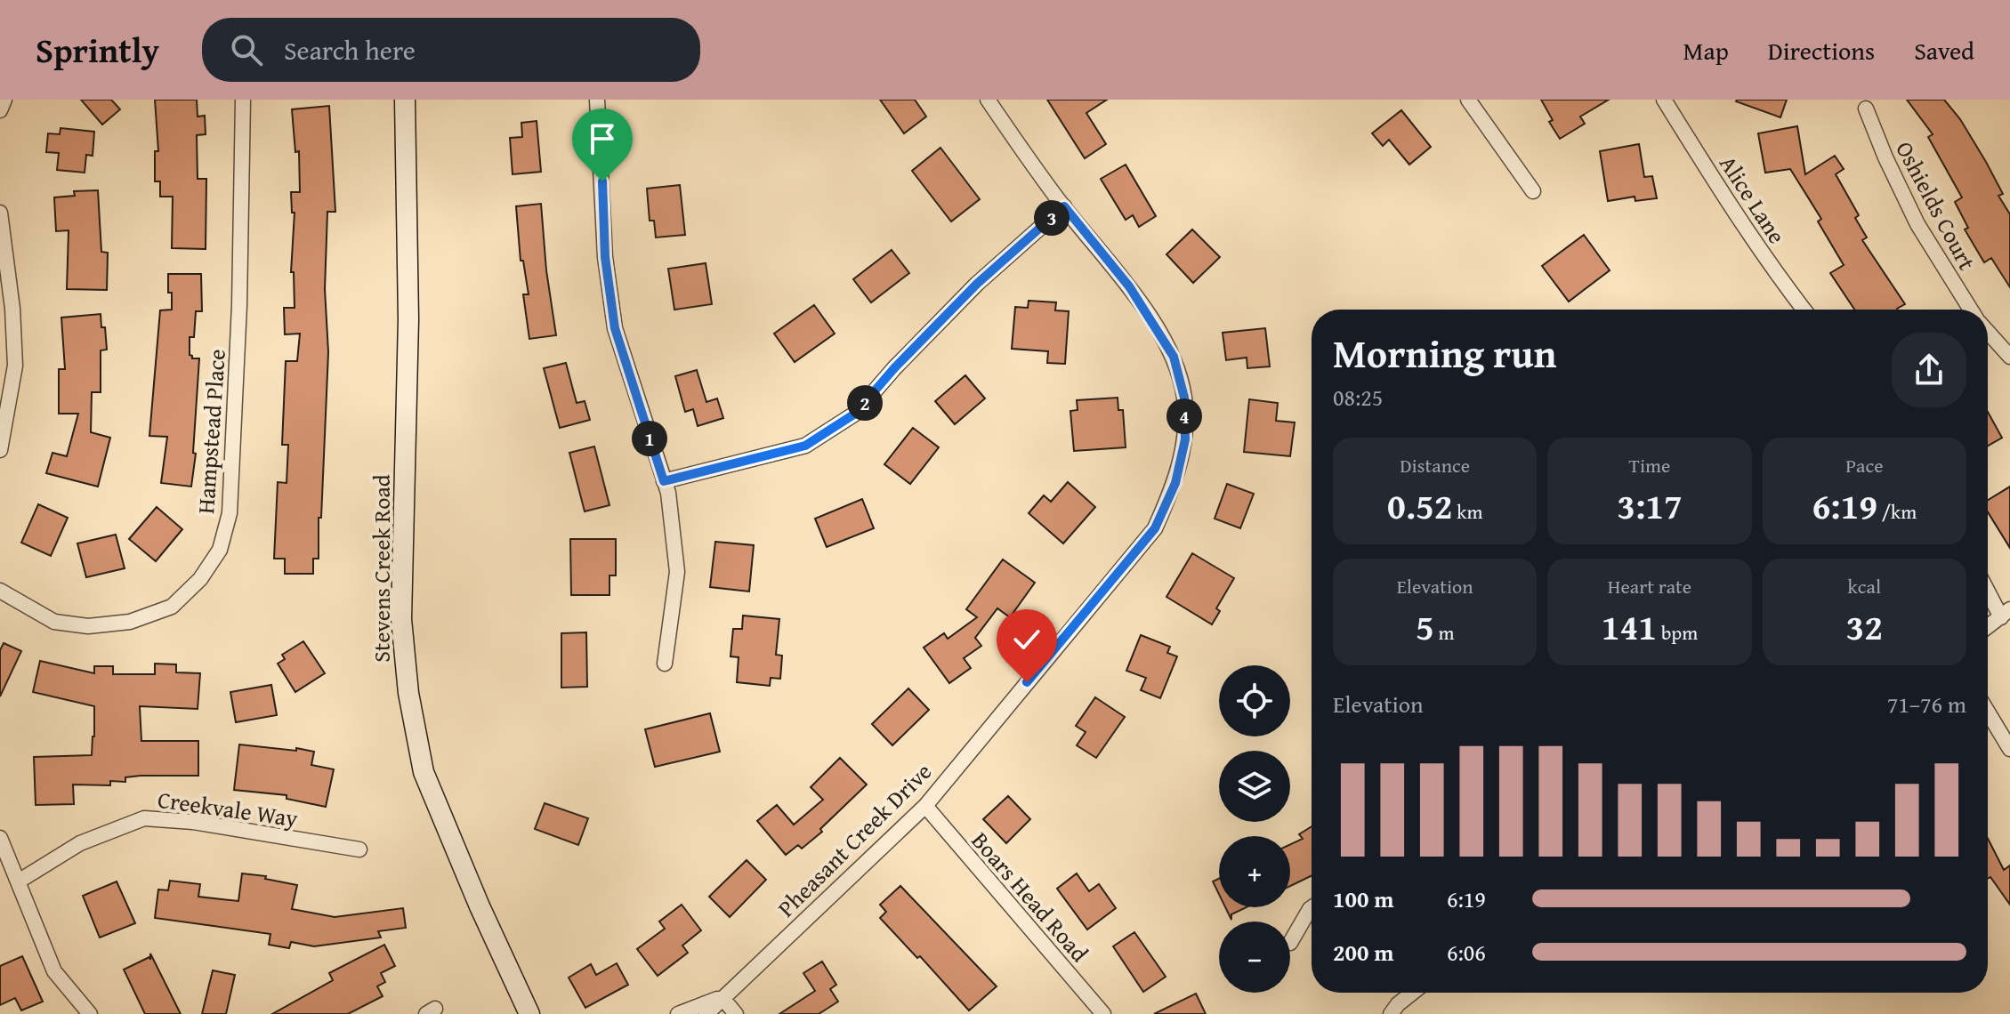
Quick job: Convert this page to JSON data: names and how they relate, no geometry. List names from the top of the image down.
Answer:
{
  "streets": {
    "street": [
      "Alice Lane",
      "Oshields Court",
      "Hampstead Place",
      "Stevens Creek Road",
      "Creekvale Way",
      "Pheasant Creek Drive",
      "Boars Head Road"
    ]
  },
  "crossings": [
    ["Pheasant Creek Drive", "Boars Head Road"]
  ],
  "page": {
    "header": "Sprintly",
    "search": "Search here",
    "nav": ["Map", "Directions", "Saved"],
    "pins": [
      "3",
      "2",
      "4",
      "1"
    ],
    "heading": ["Morning run", "08:25"],
    "stats": [
      ["Distance", "0.52 km"],
      ["Time", "3:17"],
      ["Pace", "6:19 /km"],
      ["Elevation", "5 m"],
      ["Heart rate", "141 bpm"],
      ["kcal", "32"]
    ],
    "map_buttons": ["+", "−"],
    "chart": ["Elevation", "71–76 m"],
    "list": [
      {
        "name": "100 m",
        "note": "6:19"
      },
      {
        "name": "200 m",
        "note": "6:06"
      }
    ]
  }
}
